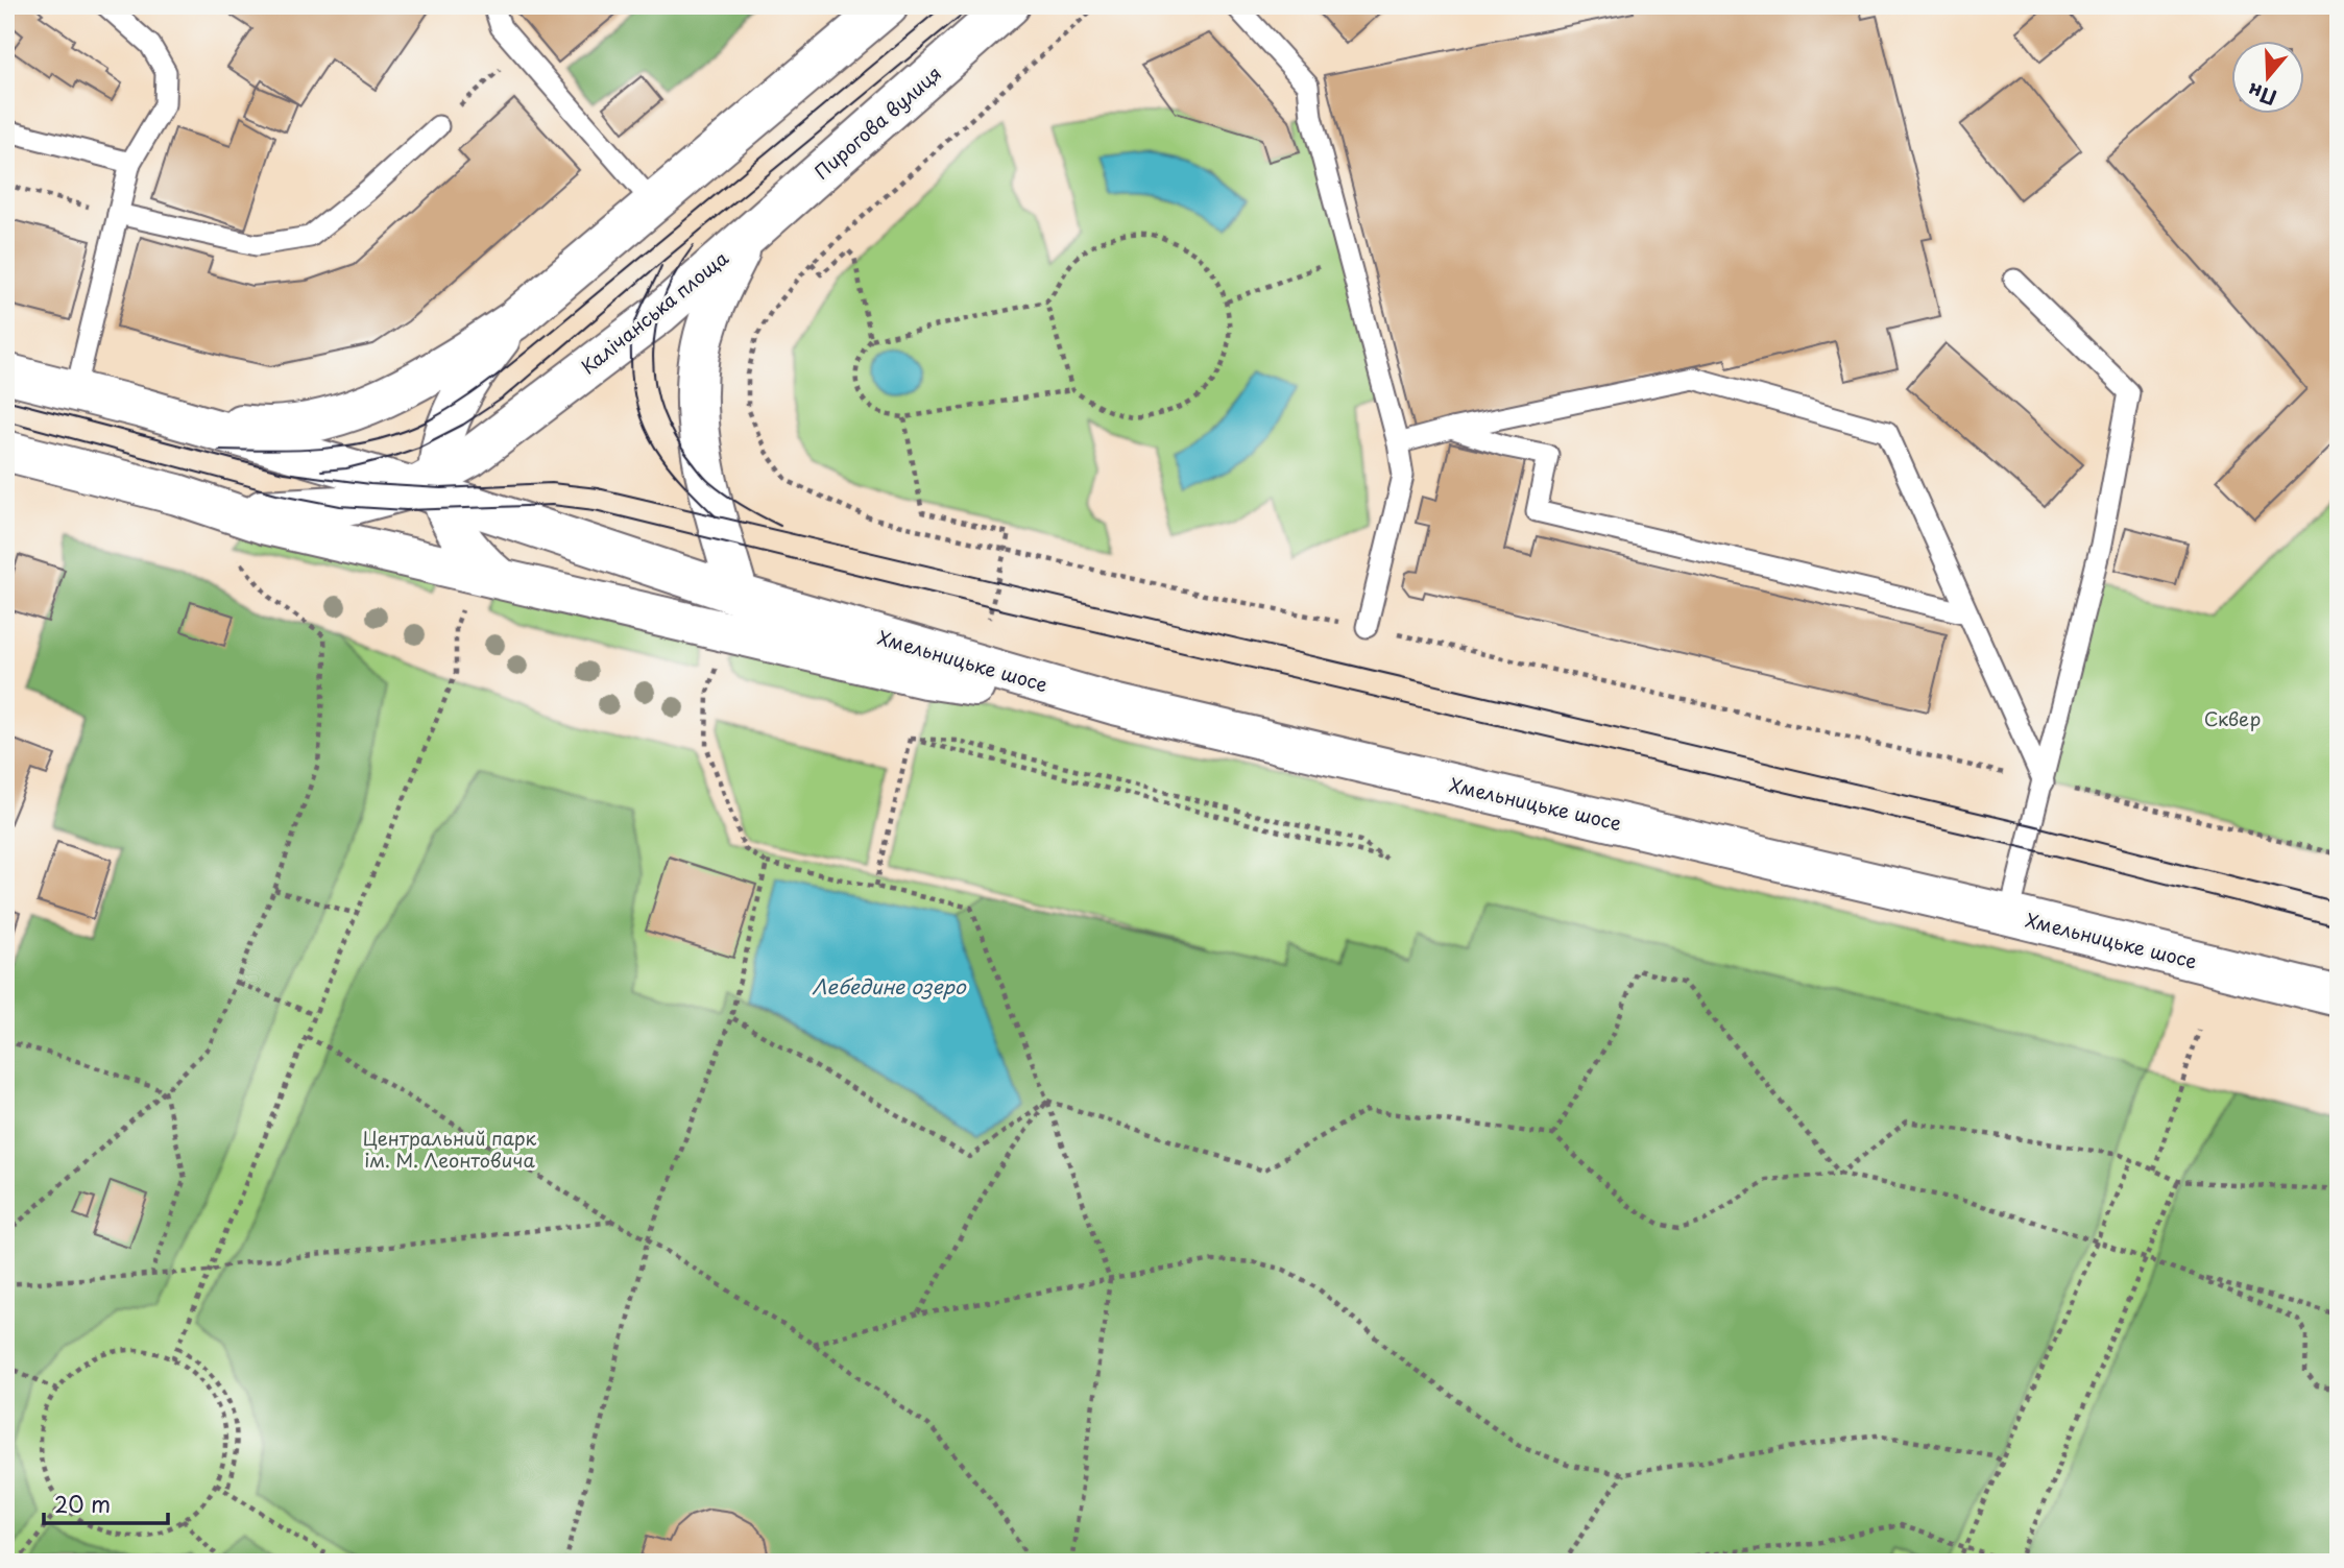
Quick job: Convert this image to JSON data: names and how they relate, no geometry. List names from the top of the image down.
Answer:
{
  "streets": {
    "main road": ["Пирогова вулиця", "Калічанська площа", "Хмельницьке шосе"]
  },
  "crossings": [
    ["Пирогова вулиця", "Калічанська площа"],
    ["Калічанська площа", "Хмельницьке шосе"]
  ],
  "water": ["Лебедине озеро"],
  "parks": ["Сквер", "Центральний парк ім. М. Леонтовича"],
  "scale_bar": "20 m",
  "north": "bottom"
}
